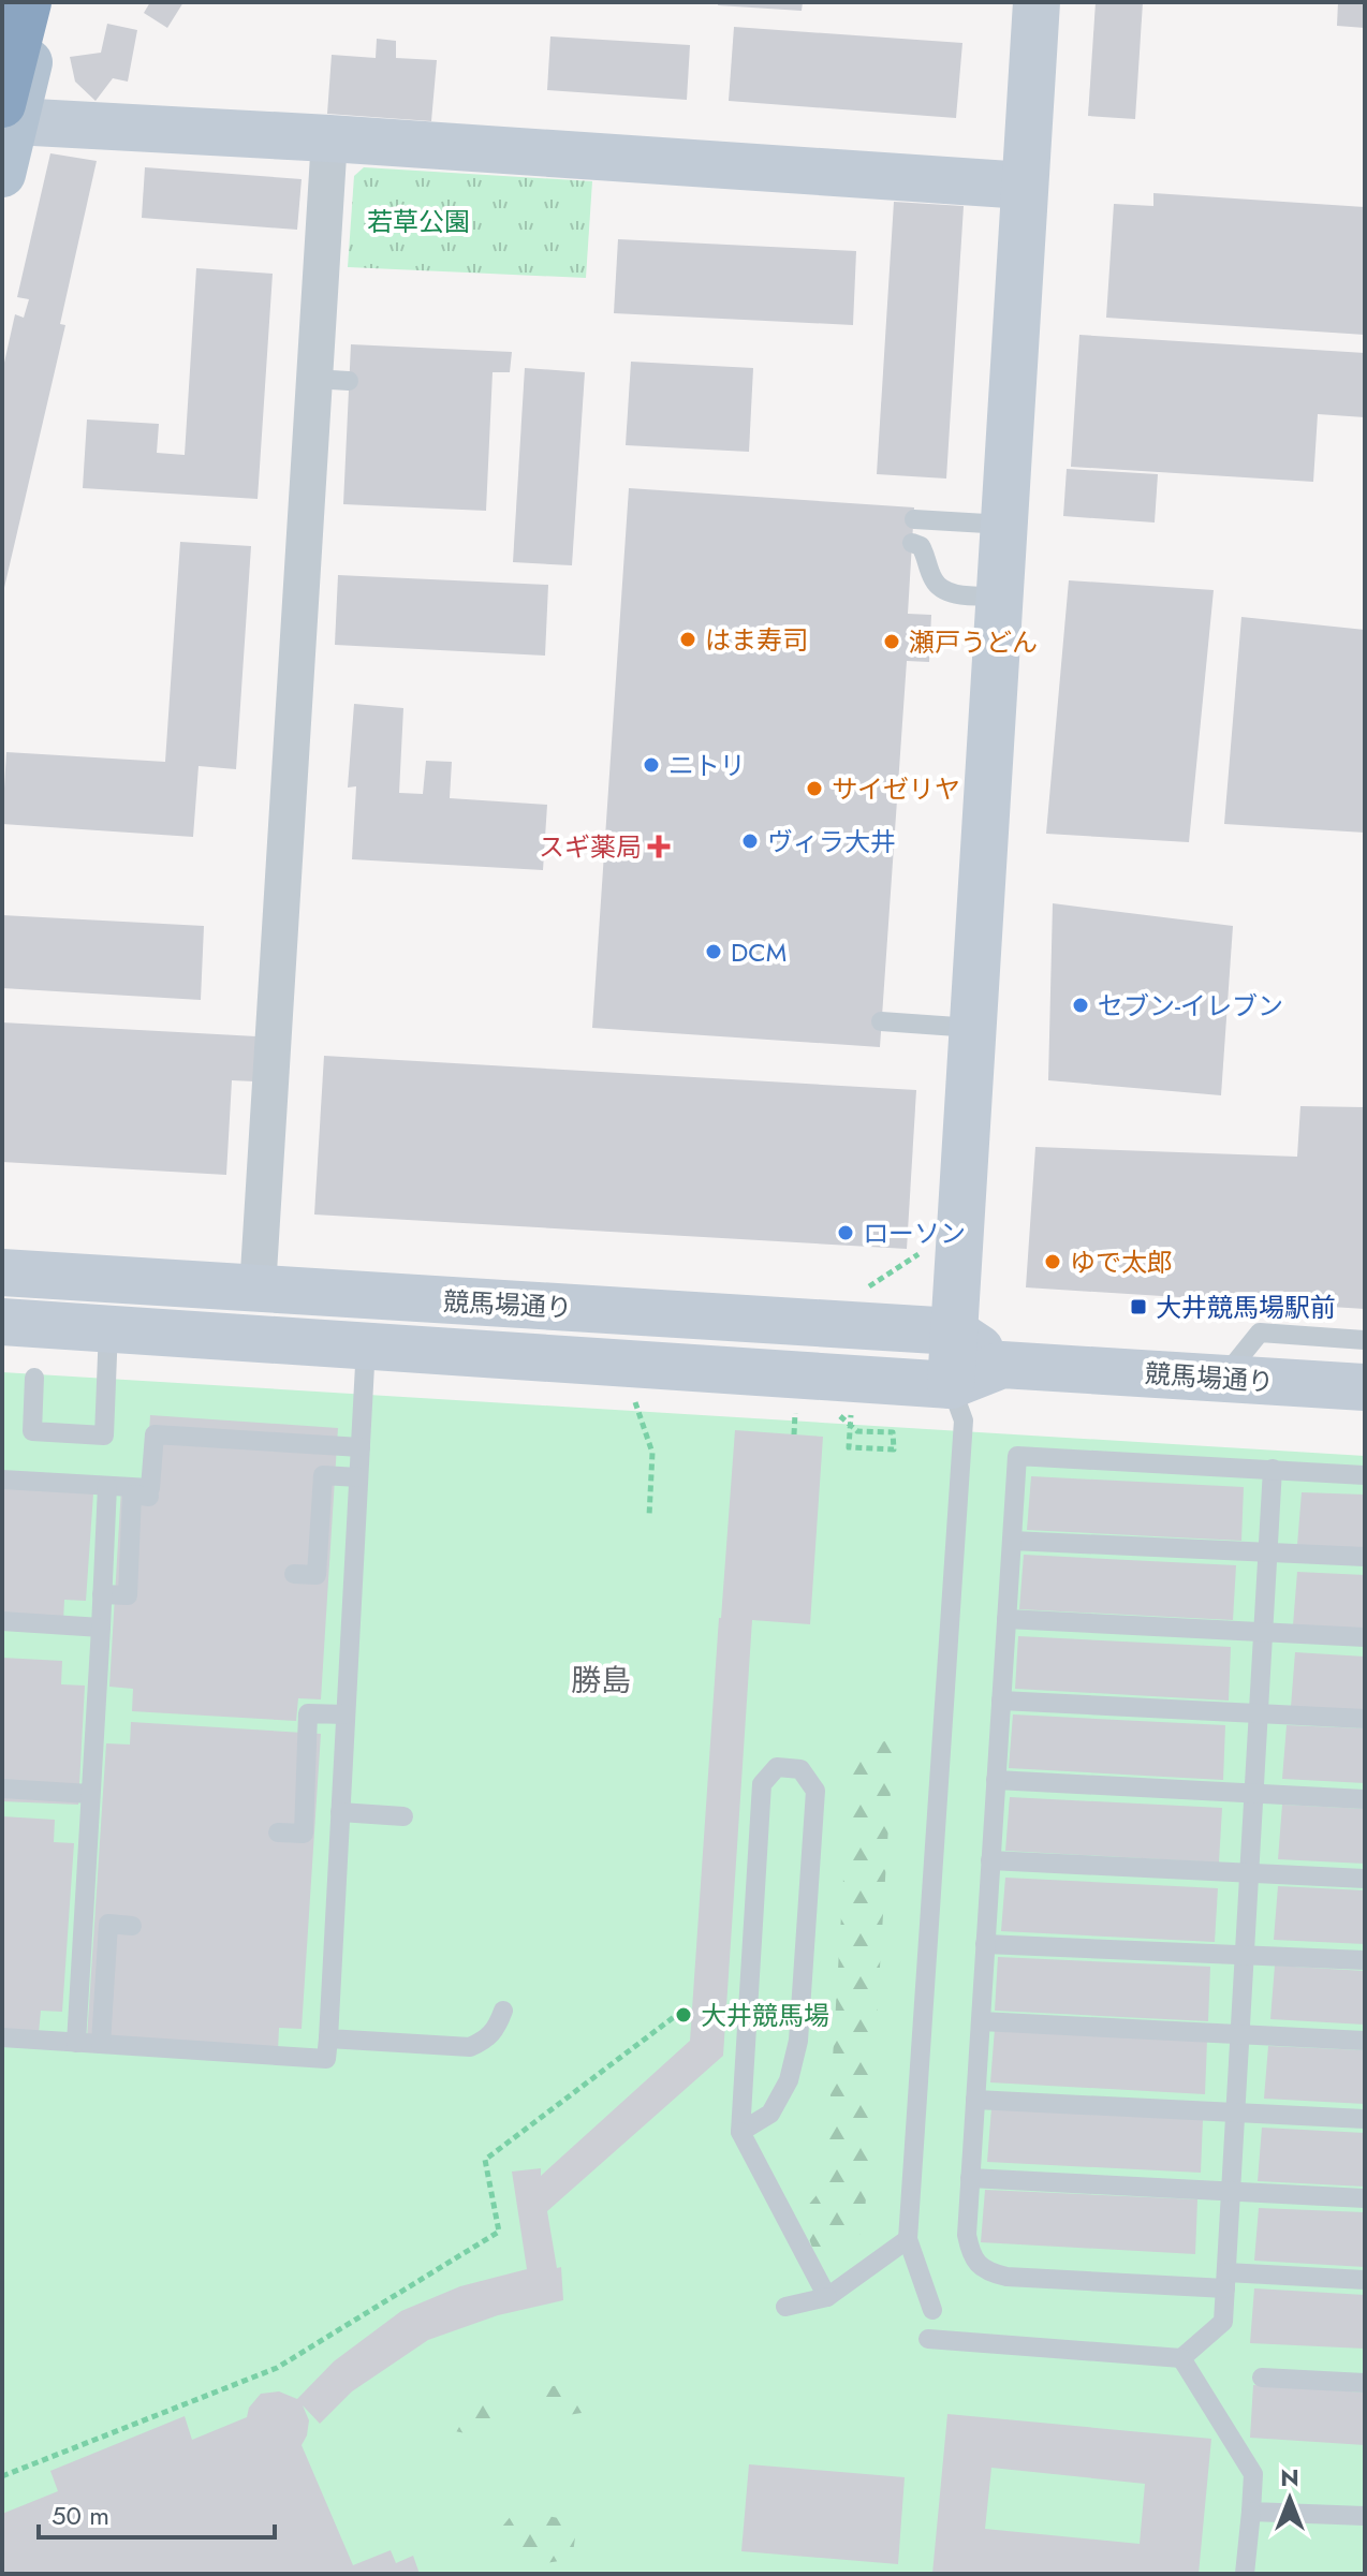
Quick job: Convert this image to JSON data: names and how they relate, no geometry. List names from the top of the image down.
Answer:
{
  "streets": {
    "street": ["競馬場通り"]
  },
  "districts": ["勝島"],
  "parks": ["若草公園"],
  "places": {
    "other": [
      "はま寿司",
      "瀬戸うどん",
      "ニトリ",
      "サイゼリヤ",
      "ヴィラ大井",
      "DCM",
      "セブン-イレブン",
      "ローソン",
      "ゆで太郎",
      "大井競馬場"
    ],
    "health": ["スギ薬局"],
    "transit": ["大井競馬場駅前"]
  },
  "scale_bar": "50 m",
  "north": "top"
}
